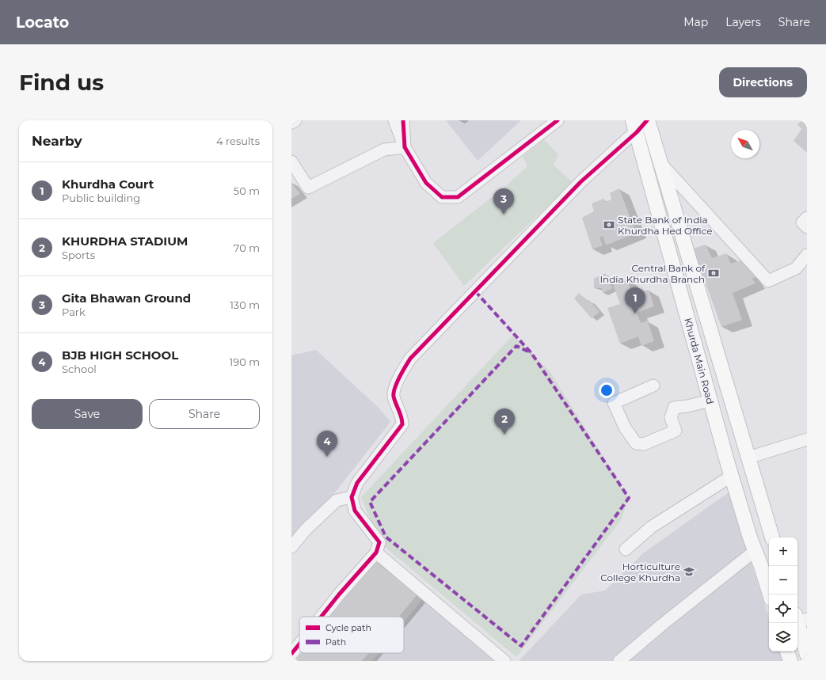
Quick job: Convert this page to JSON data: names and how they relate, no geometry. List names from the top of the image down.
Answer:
{
  "streets": {
    "main road": ["Khurda Main Road"]
  },
  "places": {
    "bank": ["State Bank of India Khurdha Hed Office", "Central Bank of India Khurdha Branch"],
    "school or university": ["Horticulture College Khurdha"]
  },
  "legend": ["Cycle path", "Path"],
  "north": "top left",
  "page": {
    "header": "Locato",
    "nav": ["Map", "Layers", "Share"],
    "buttons": [
      "Directions",
      ["Save", "Share"]
    ],
    "title": "Find us",
    "heading": ["Nearby", "4 results"],
    "list": [
      {
        "mark": "1",
        "name": "Khurdha Court",
        "note": "Public building",
        "value": "50 m"
      },
      {
        "mark": "2",
        "name": "KHURDHA STADIUM",
        "note": "Sports",
        "value": "70 m"
      },
      {
        "mark": "3",
        "name": "Gita Bhawan Ground",
        "note": "Park",
        "value": "130 m"
      },
      {
        "mark": "4",
        "name": "BJB HIGH SCHOOL",
        "note": "School",
        "value": "190 m"
      }
    ],
    "pins": [
      "3",
      "1",
      "2",
      "4"
    ],
    "map_buttons": ["+", "−"]
  }
}
